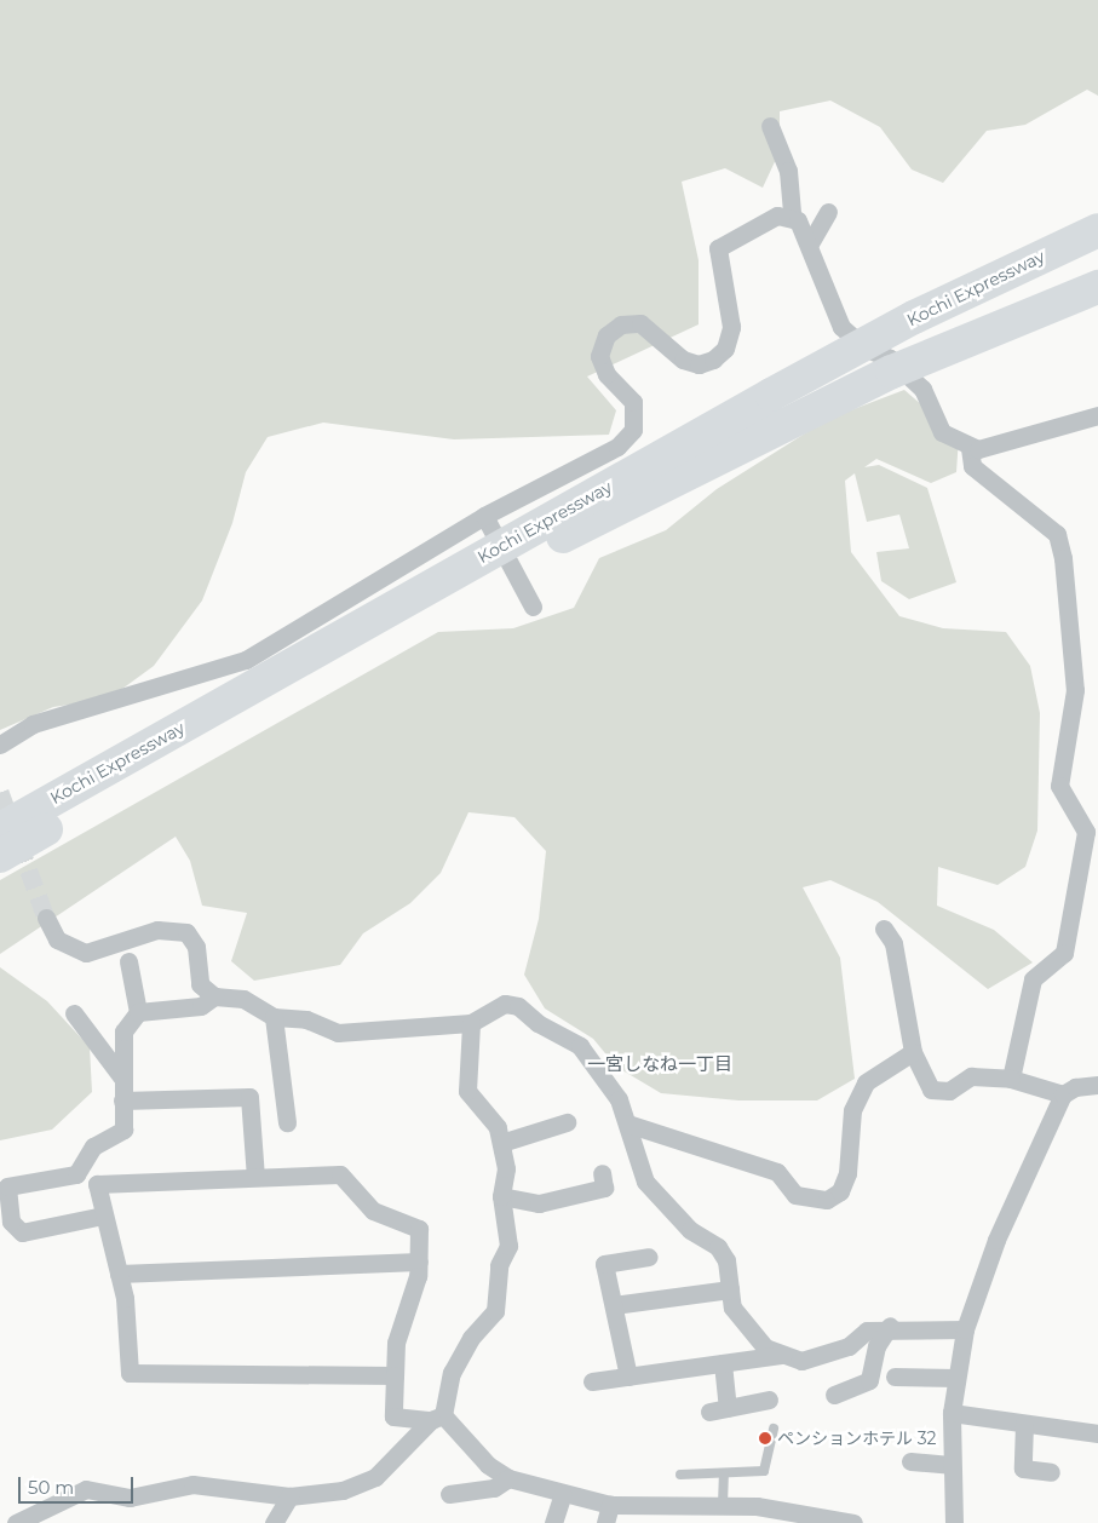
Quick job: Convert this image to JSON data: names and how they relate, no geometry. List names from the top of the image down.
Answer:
{
  "streets": {
    "highway": ["Kochi Expressway"]
  },
  "districts": ["一宮しなね一丁目"],
  "places": ["ペンションホテル 32"],
  "scale_bar": "50 m"
}
